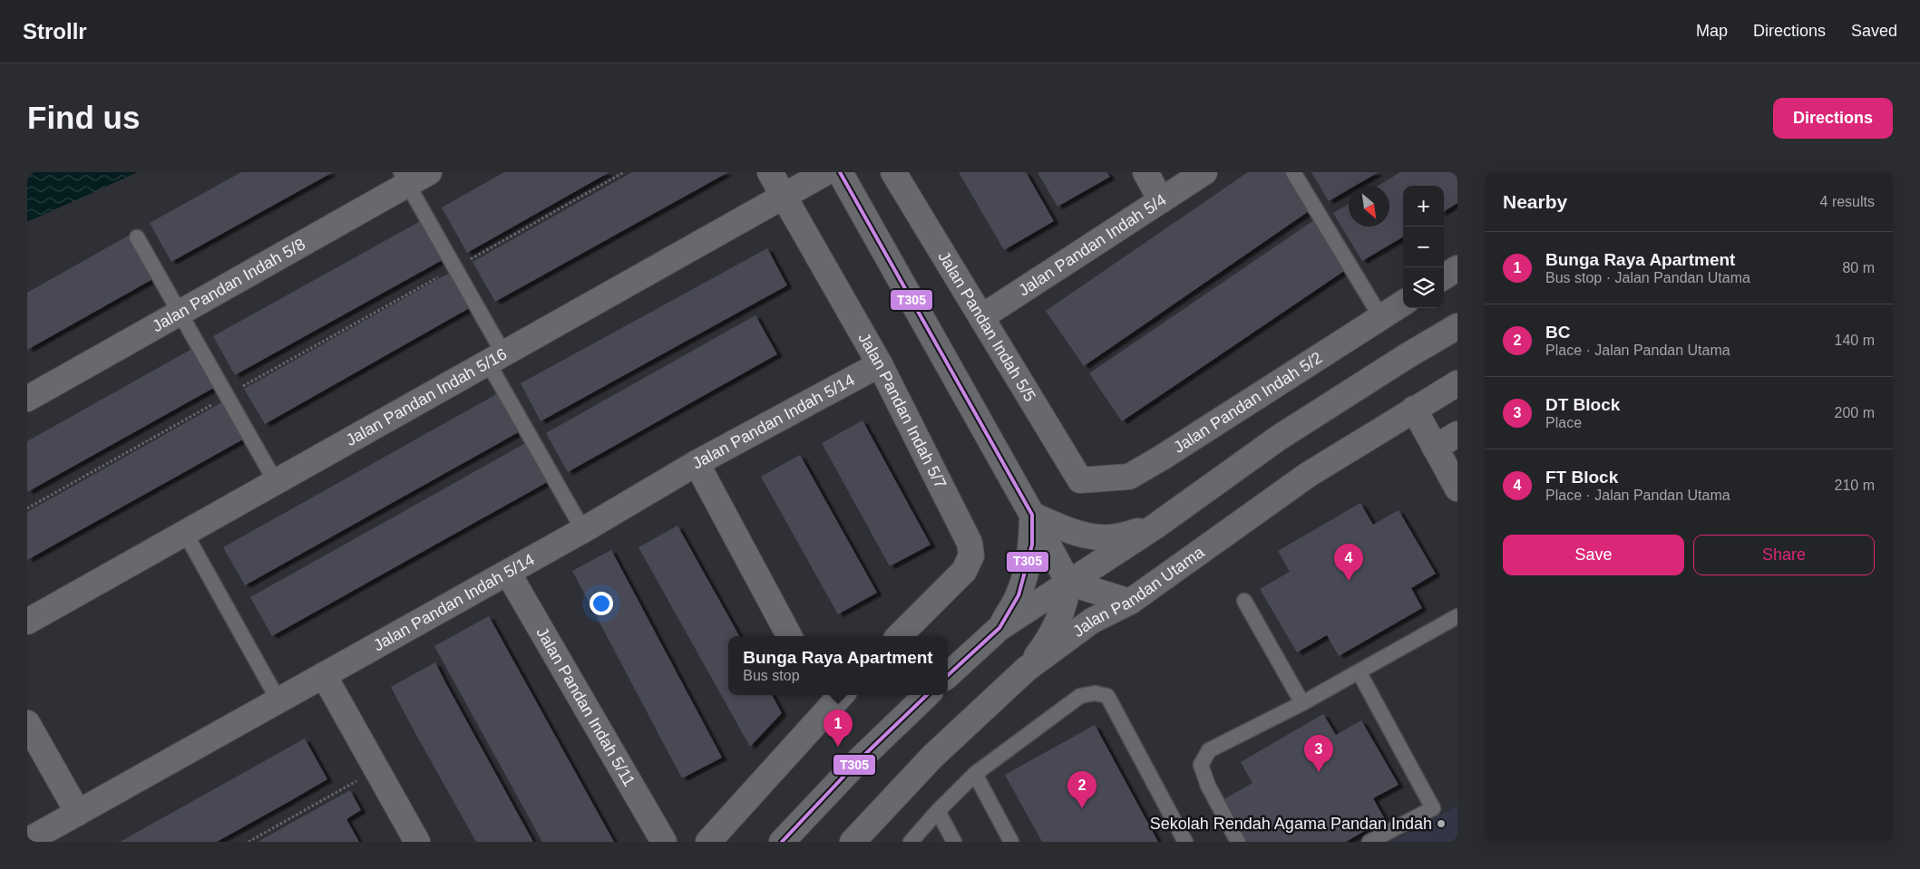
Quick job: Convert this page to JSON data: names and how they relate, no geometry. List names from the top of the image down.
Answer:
{
  "streets": {
    "street": [
      "Jalan Pandan Indah 5/4",
      "Jalan Pandan Indah 5/8",
      "Jalan Pandan Indah 5/5",
      "Jalan Pandan Indah 5/16",
      "Jalan Pandan Indah 5/2",
      "Jalan Pandan Indah 5/7",
      "Jalan Pandan Indah 5/14",
      "Jalan Pandan Utama",
      "Jalan Pandan Indah 5/11"
    ]
  },
  "crossings": [
    ["Jalan Pandan Indah 5/4", "Jalan Pandan Indah 5/5"],
    ["Jalan Pandan Indah 5/5", "Jalan Pandan Indah 5/2"],
    ["Jalan Pandan Indah 5/16", "Jalan Pandan Indah 5/7"],
    ["Jalan Pandan Indah 5/7", "Jalan Pandan Indah 5/14"],
    ["Jalan Pandan Indah 5/14", "Jalan Pandan Indah 5/11"]
  ],
  "places": ["Sekolah Rendah Agama Pandan Indah"],
  "lines": ["transit line T305"],
  "north": "bottom right",
  "page": {
    "header": "Strollr",
    "nav": ["Map", "Directions", "Saved"],
    "buttons": [
      "Directions",
      ["Save", "Share"]
    ],
    "title": "Find us",
    "heading": ["Nearby", "4 results"],
    "map_buttons": ["+", "−"],
    "list": [
      {
        "mark": "1",
        "name": "Bunga Raya Apartment",
        "note": "Bus stop · Jalan Pandan Utama",
        "value": "80 m"
      },
      {
        "mark": "2",
        "name": "BC",
        "note": "Place · Jalan Pandan Utama",
        "value": "140 m"
      },
      {
        "mark": "3",
        "name": "DT Block",
        "note": "Place",
        "value": "200 m"
      },
      {
        "mark": "4",
        "name": "FT Block",
        "note": "Place · Jalan Pandan Utama",
        "value": "210 m"
      }
    ],
    "pins": [
      "4",
      "1",
      "3",
      "2"
    ],
    "popup": ["Bunga Raya Apartment", "Bus stop"]
  }
}
